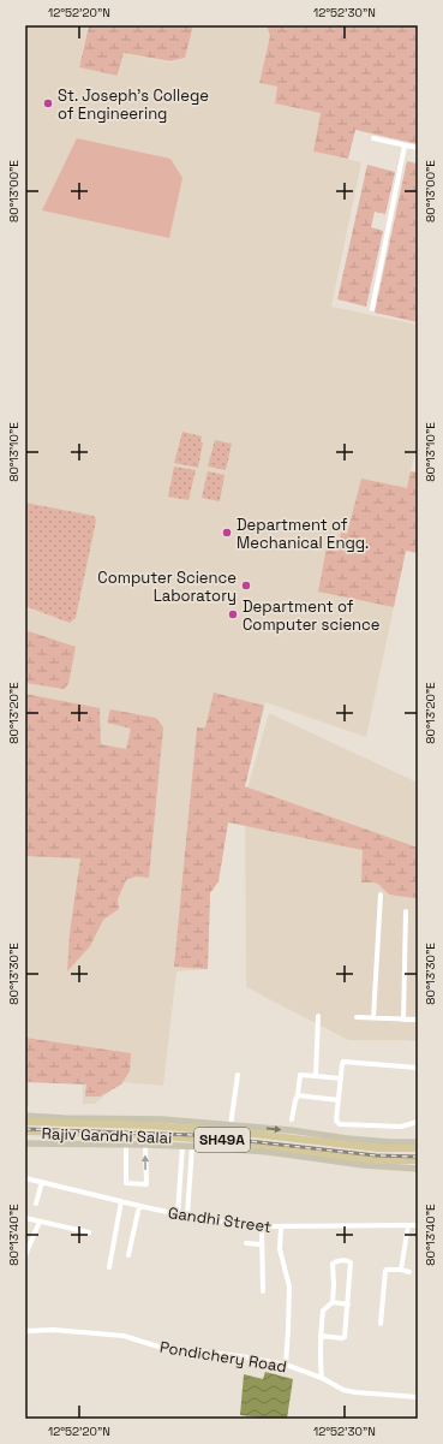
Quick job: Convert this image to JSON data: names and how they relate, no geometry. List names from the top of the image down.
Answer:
{
  "streets": {
    "main road": ["Rajiv Gandhi Salai", "SH49A"],
    "street": ["Gandhi Street", "Pondichery Road"]
  },
  "places": [
    "St. Joseph's College of Engineering",
    "Department of Mechanical Engg.",
    "Computer Science Laboratory",
    "Department of Computer science"
  ],
  "coordinates": [
    "12°52'20\"N",
    "12°52'30\"N",
    "80°13'00\"E",
    "80°13'10\"E",
    "80°13'20\"E",
    "80°13'30\"E",
    "80°13'40\"E"
  ]
}
